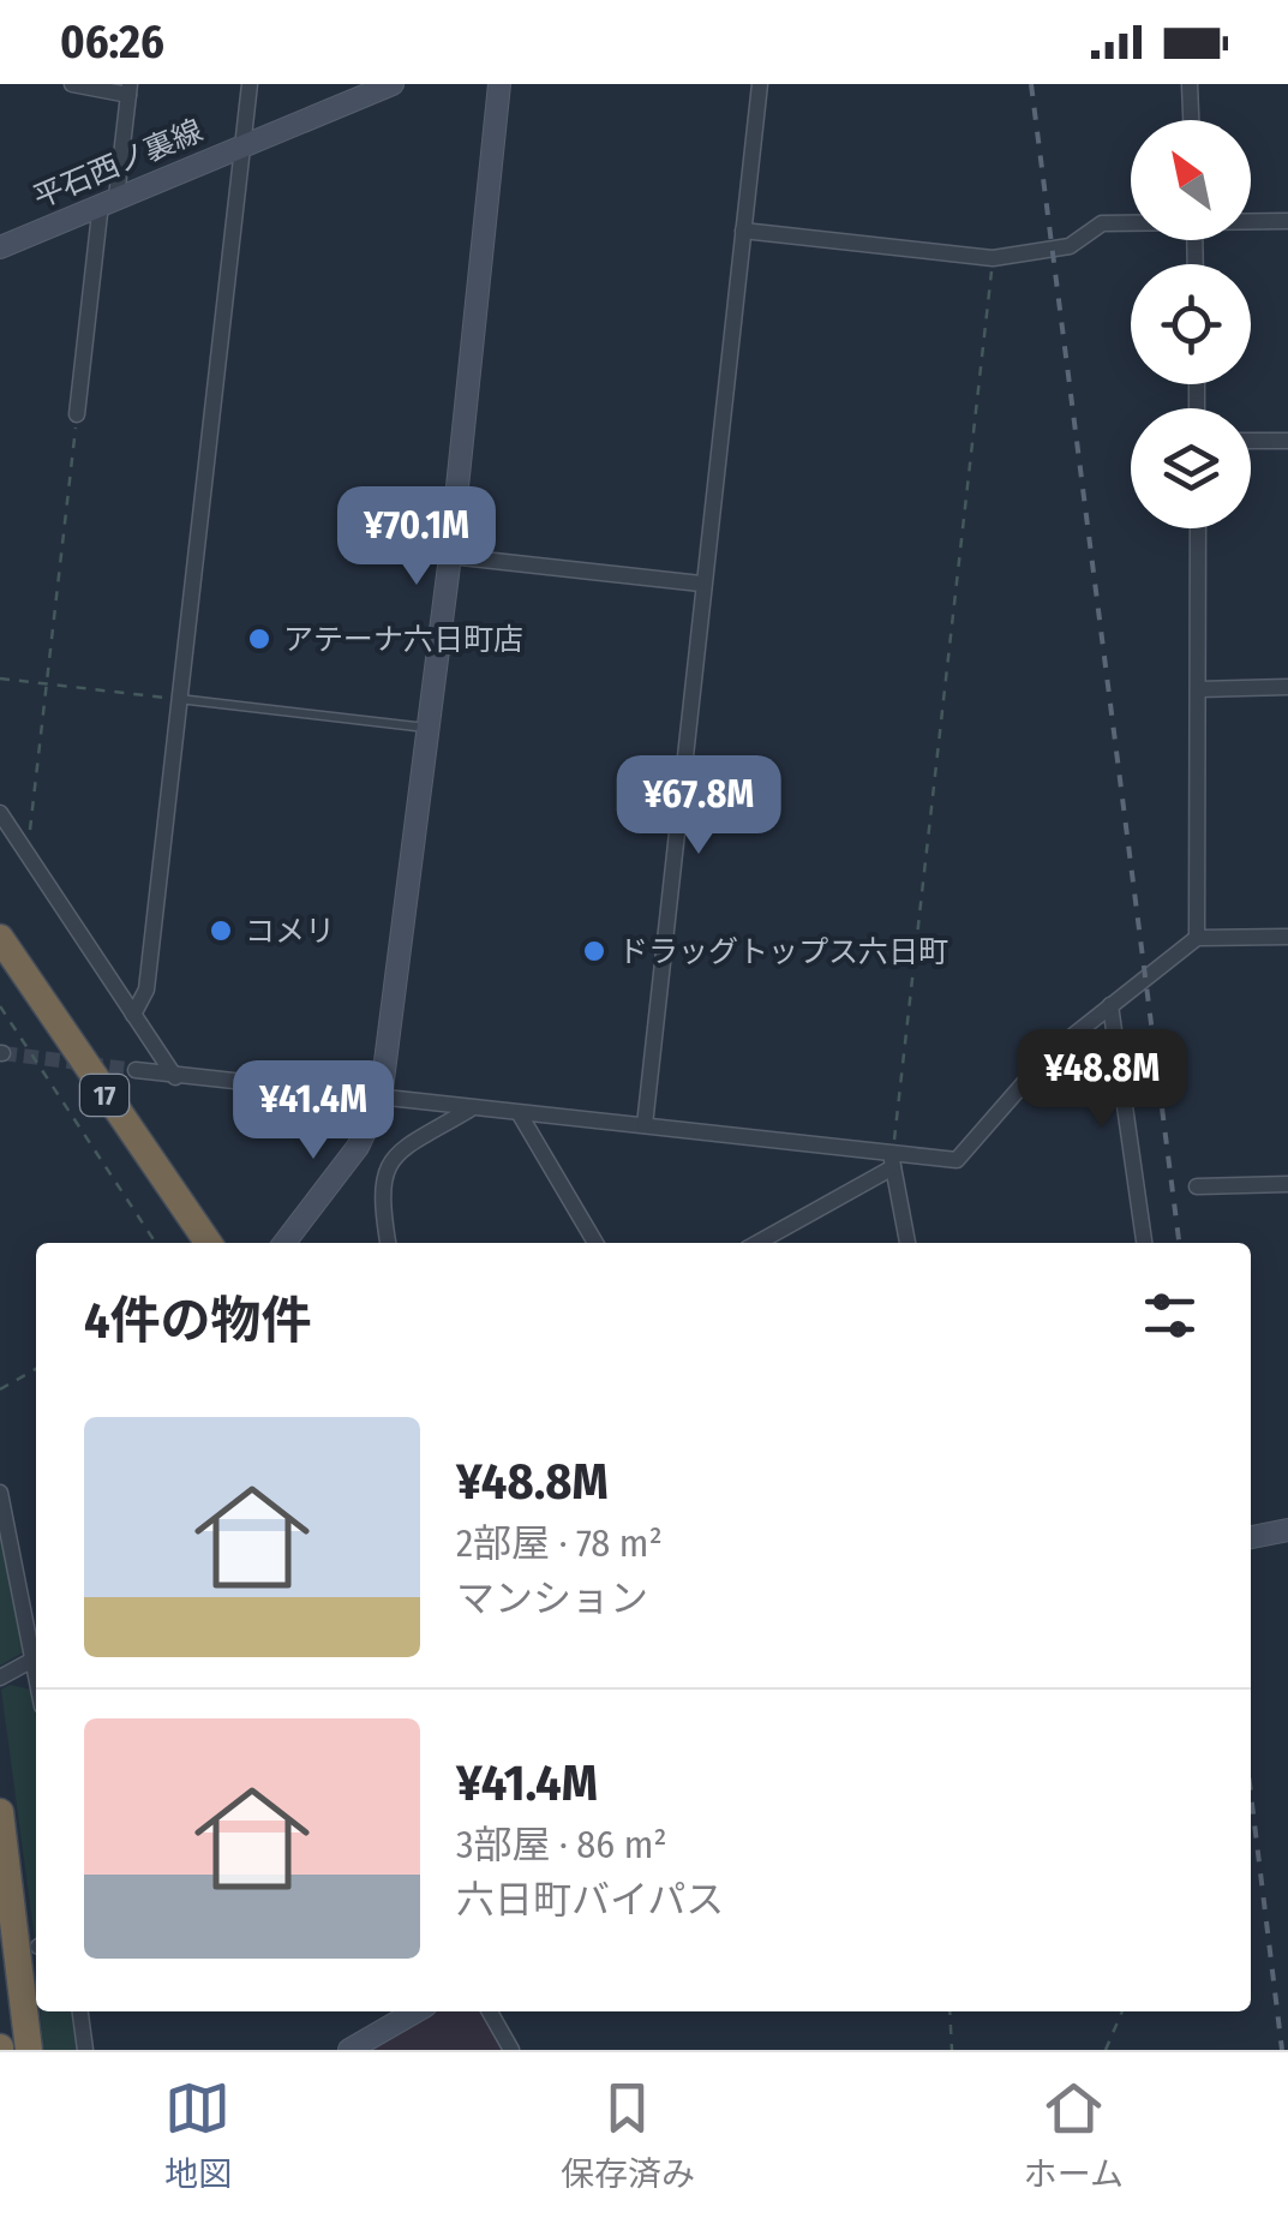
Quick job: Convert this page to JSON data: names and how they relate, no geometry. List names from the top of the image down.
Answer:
{
  "streets": {
    "highway": ["17"],
    "street": ["平石西ノ裏線"]
  },
  "places": ["アテーナ六日町店", "コメリ", "ドラッグトップス六日町"],
  "north": "top left",
  "page": {
    "status": "06:26",
    "price": [
      "¥70.1M",
      "¥67.8M",
      "¥48.8M",
      "¥41.4M"
    ],
    "heading": "4件の物件",
    "list": [
      {
        "name": "¥48.8M",
        "note": "2部屋 · 78 m² · マンション"
      },
      {
        "name": "¥41.4M",
        "note": "3部屋 · 86 m² · 六日町バイパス"
      }
    ],
    "tabs": ["地図", "保存済み", "ホーム"]
  }
}
